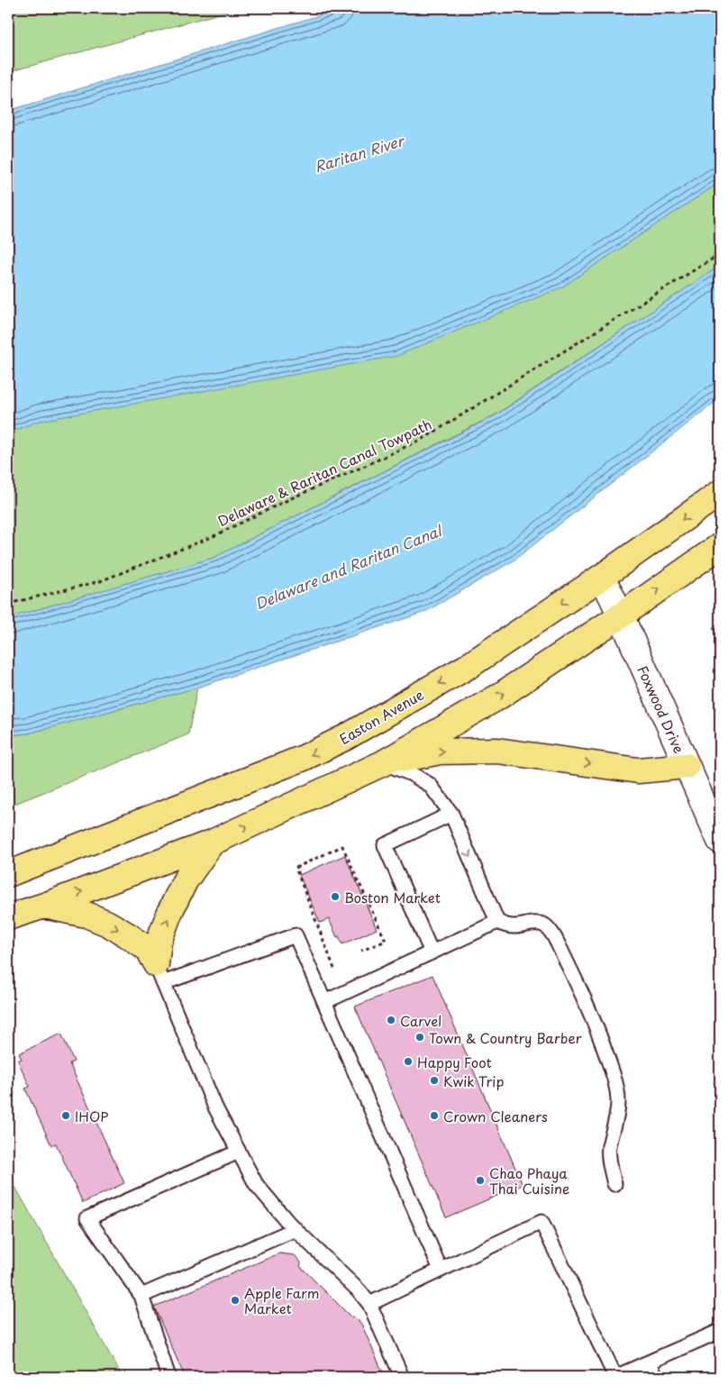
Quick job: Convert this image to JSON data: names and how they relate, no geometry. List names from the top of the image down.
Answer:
{
  "streets": {
    "main road": ["Easton Avenue"],
    "street": ["Foxwood Drive"],
    "path": ["Delaware & Raritan Canal Towpath"]
  },
  "crossings": [
    ["Foxwood Drive", "Easton Avenue"]
  ],
  "water": ["Raritan River", "Delaware and Raritan Canal"],
  "places": [
    "Boston Market",
    "Carvel",
    "Town & Country Barber",
    "Happy Foot",
    "Kwik Trip",
    "IHOP",
    "Crown Cleaners",
    "Chao Phaya Thai Cuisine",
    "Apple Farm Market"
  ]
}
